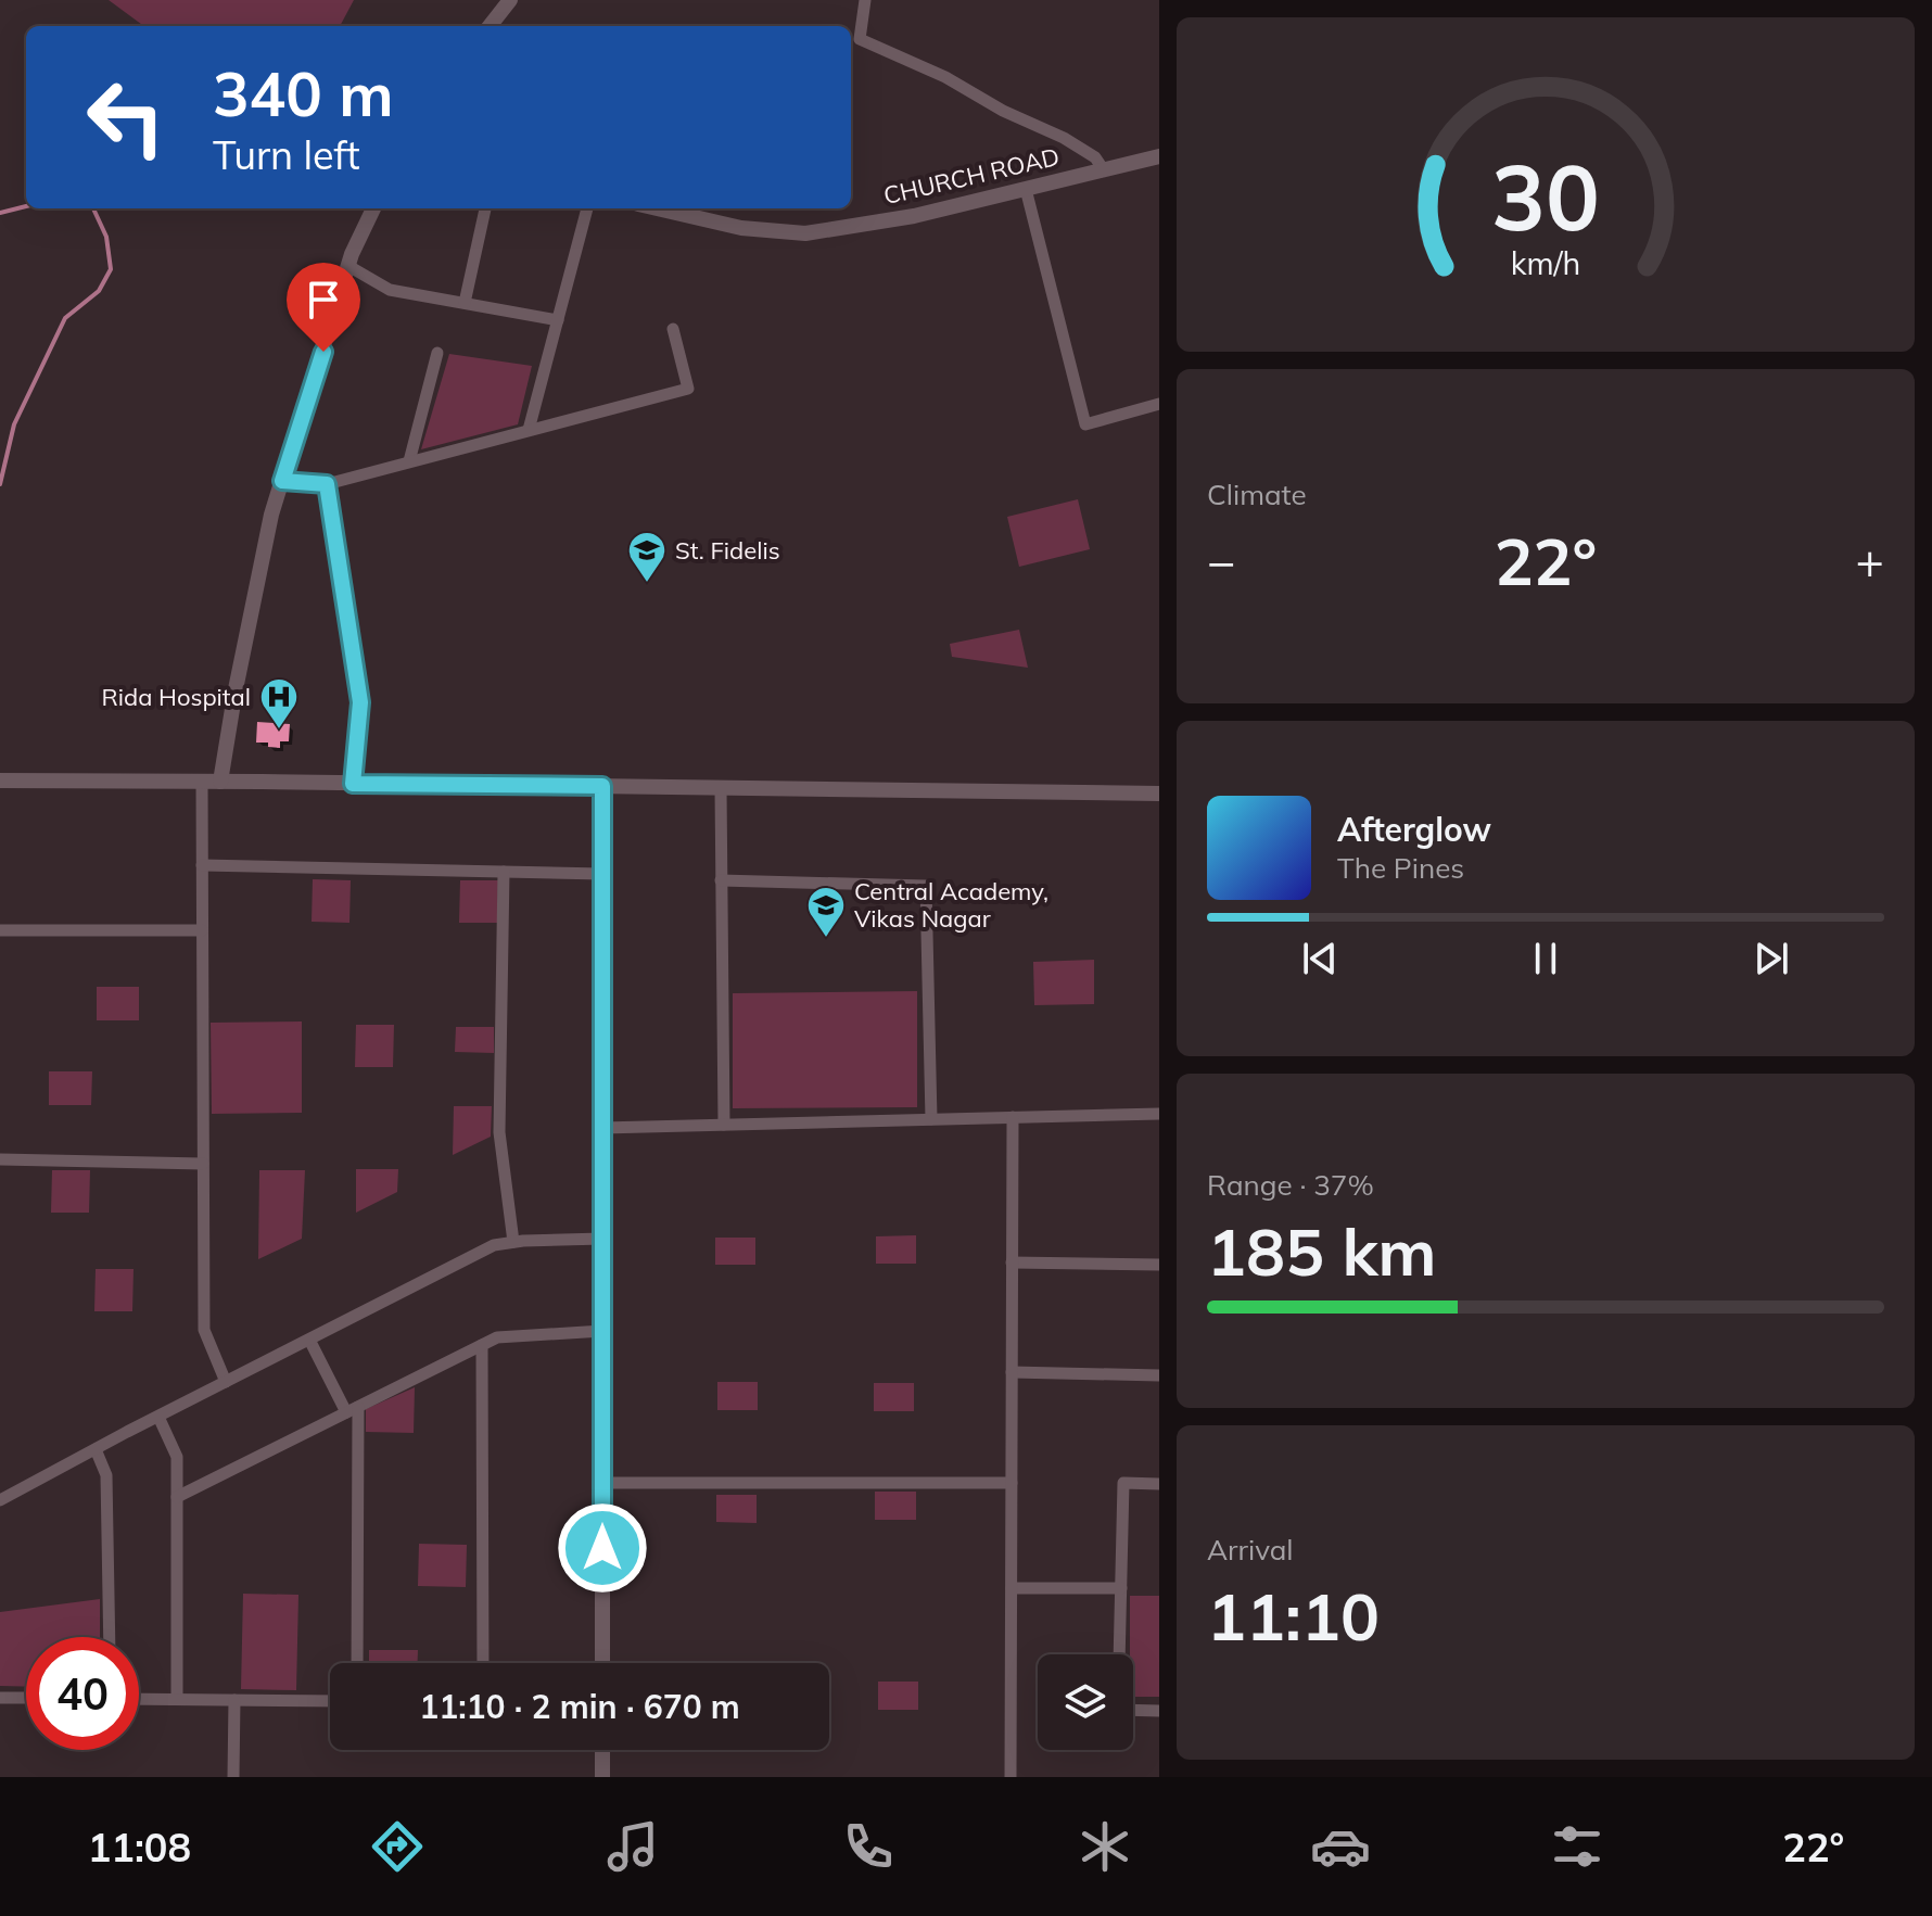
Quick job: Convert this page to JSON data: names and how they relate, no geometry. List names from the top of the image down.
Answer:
{
  "streets": {
    "street": ["CHURCH ROAD"]
  },
  "places": {
    "school or university": ["St. Fidelis", "Central Academy, Vikas Nagar"],
    "hospital": ["Rida Hospital"]
  },
  "page": {
    "turn": ["340 m", "Turn left"],
    "tile": [
      "Climate",
      ["Range · 37%", "185 km"],
      ["Arrival", "11:10"]
    ],
    "heat": ["−", "22°", "+"],
    "song": ["Afterglow", "The Pines"],
    "limit": "40",
    "trip": "11:10 · 2 min · 670 m",
    "tabs": ["11:08", "22°"],
    "gauge": ["30", "km/h"]
  }
}
